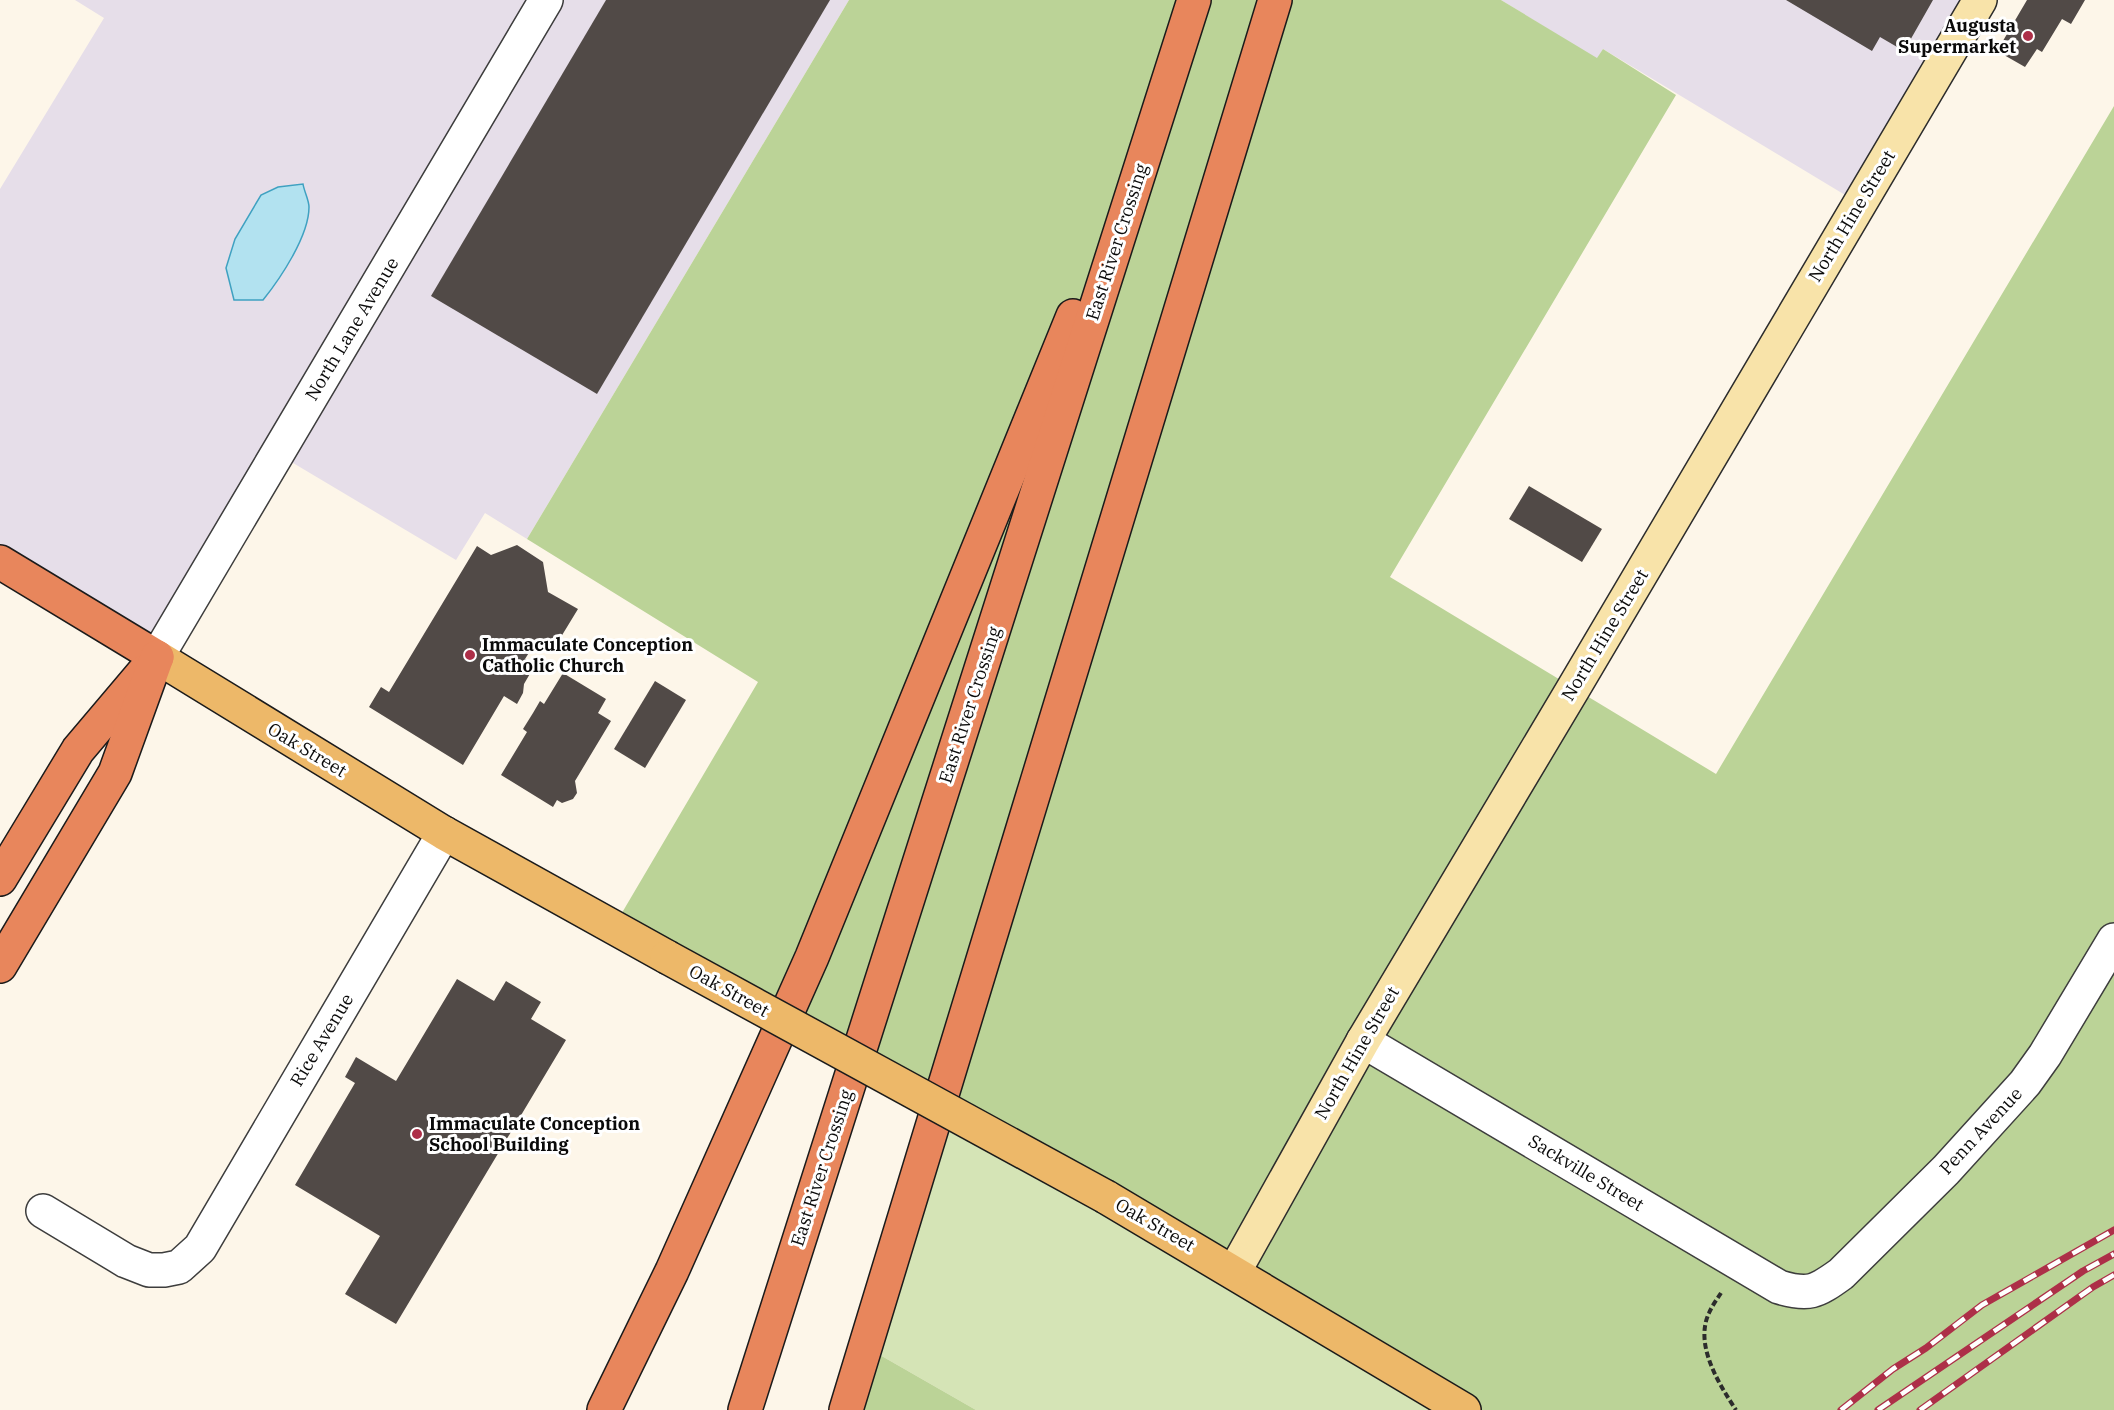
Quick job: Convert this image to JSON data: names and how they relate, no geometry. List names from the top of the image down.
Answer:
{
  "streets": {
    "highway": ["East River Crossing", "Oak Street"],
    "main road": ["North Hine Street"],
    "street": [
      "North Lane Avenue",
      "Rice Avenue",
      "Penn Avenue",
      "Sackville Street"
    ]
  },
  "crossings": [
    ["North Hine Street", "Oak Street"],
    ["North Hine Street", "Sackville Street"],
    ["North Lane Avenue", "Oak Street"],
    ["Oak Street", "Rice Avenue"],
    ["Penn Avenue", "Sackville Street"]
  ],
  "places": ["Augusta Supermarket", "Immaculate Conception Catholic Church", "Immaculate Conception School Building"]
}
